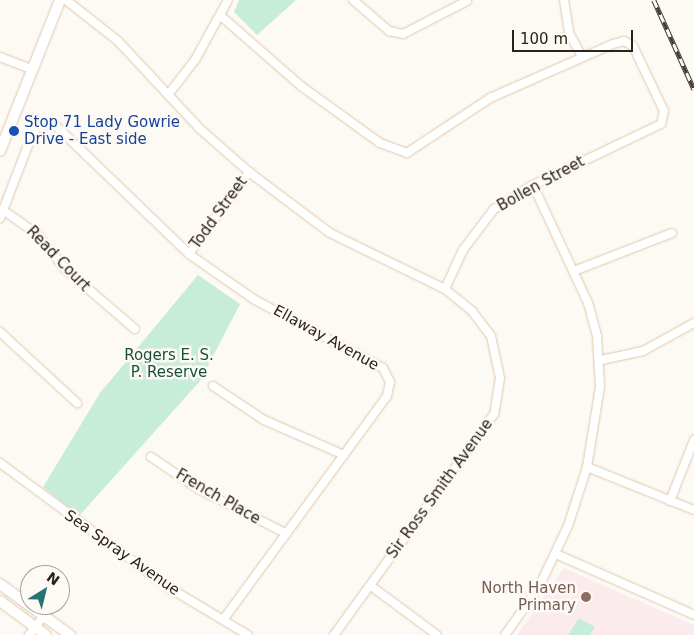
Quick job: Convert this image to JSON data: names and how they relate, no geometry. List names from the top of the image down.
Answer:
{
  "streets": {
    "street": [
      "Bollen Street",
      "Todd Street",
      "Read Court",
      "Ellaway Avenue",
      "Sir Ross Smith Avenue",
      "French Place",
      "Sea Spray Avenue"
    ]
  },
  "crossings": [
    ["Bollen Street", "Sir Ross Smith Avenue"],
    ["Todd Street", "Ellaway Avenue"],
    ["Todd Street", "Sir Ross Smith Avenue"],
    ["Read Court", "Ellaway Avenue"],
    ["Ellaway Avenue", "French Place"],
    ["Ellaway Avenue", "Sea Spray Avenue"]
  ],
  "parks": ["Rogers E. S. P. Reserve"],
  "places": ["Stop 71 Lady Gowrie Drive - East side", "North Haven Primary"],
  "scale_bar": "100 m",
  "north": "top right"
}
